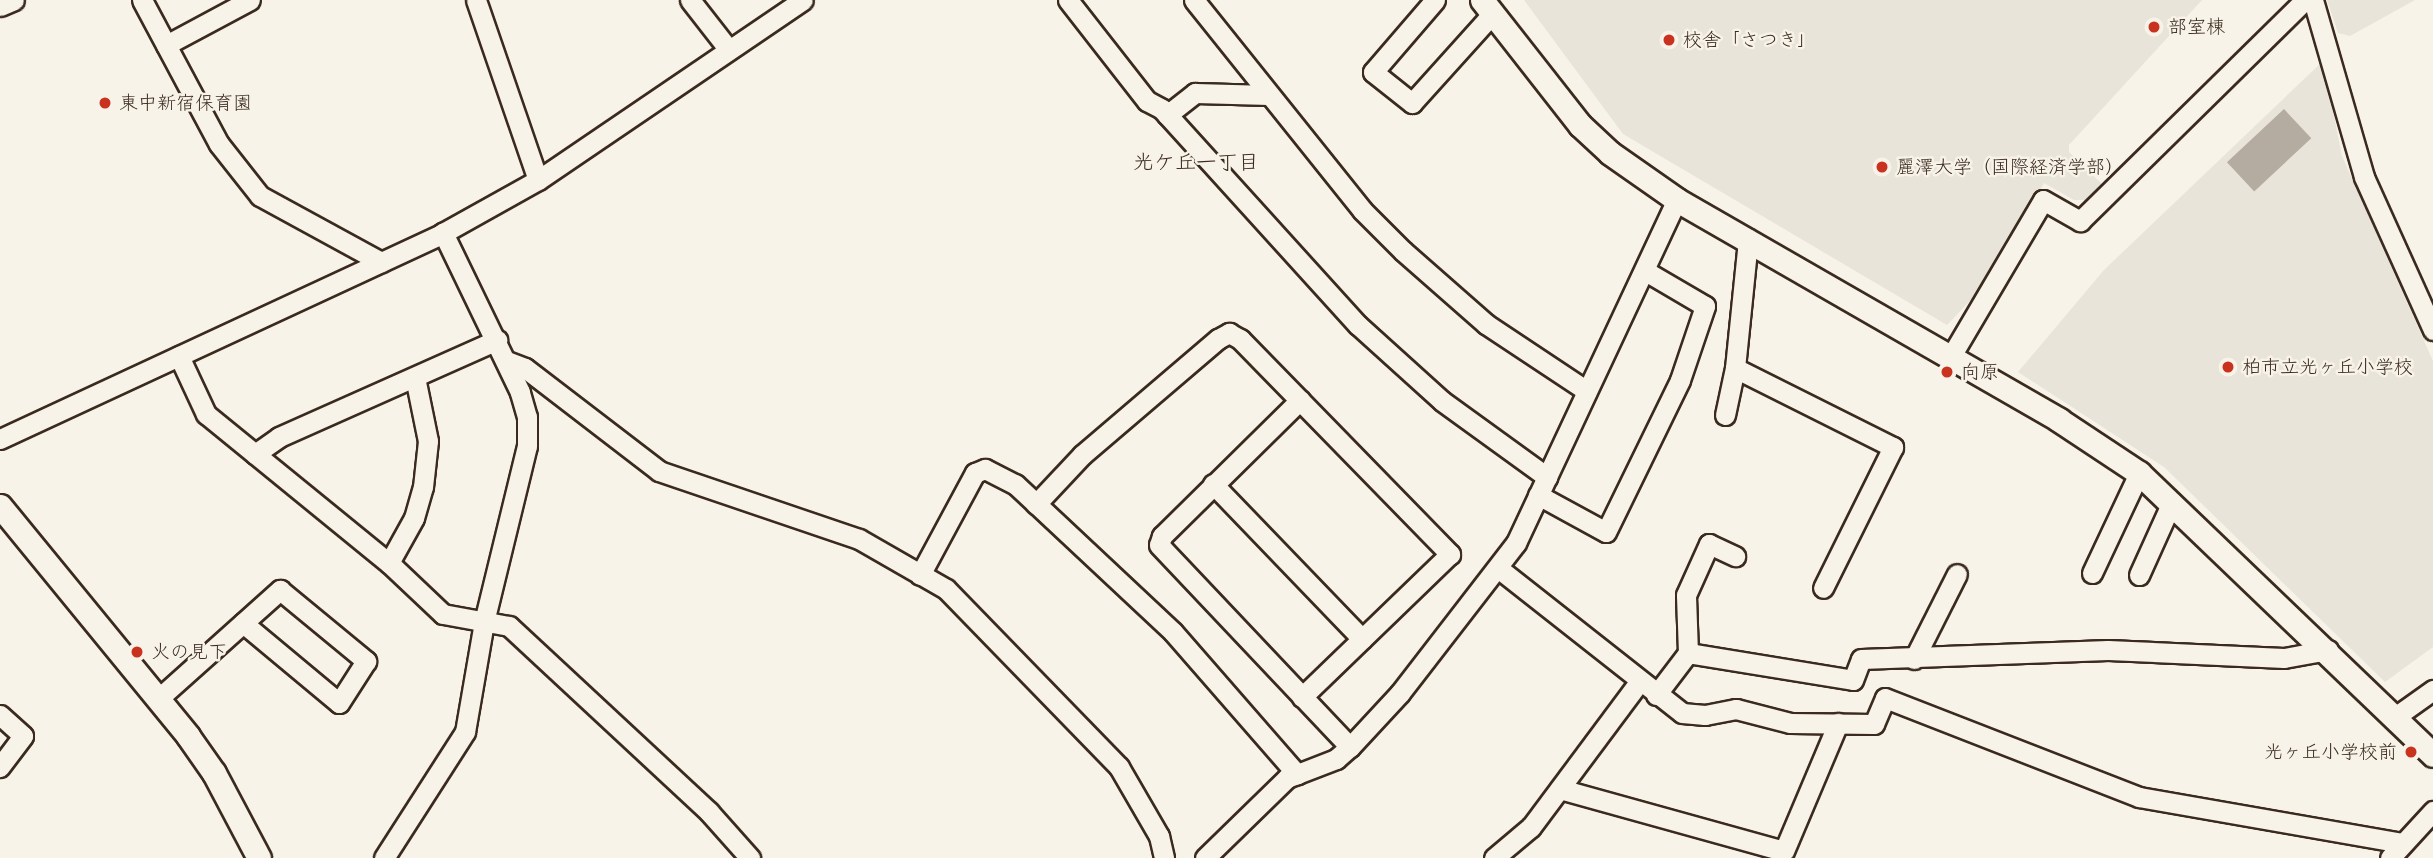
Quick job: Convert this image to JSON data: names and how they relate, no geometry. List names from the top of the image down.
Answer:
{
  "districts": ["光ケ丘一丁目"],
  "places": [
    "部室棟",
    "校舎「さつき」",
    "東中新宿保育園",
    "麗澤大学（国際経済学部）",
    "柏市立光ヶ丘小学校",
    "向原",
    "火の見下",
    "光ヶ丘小学校前"
  ]
}
